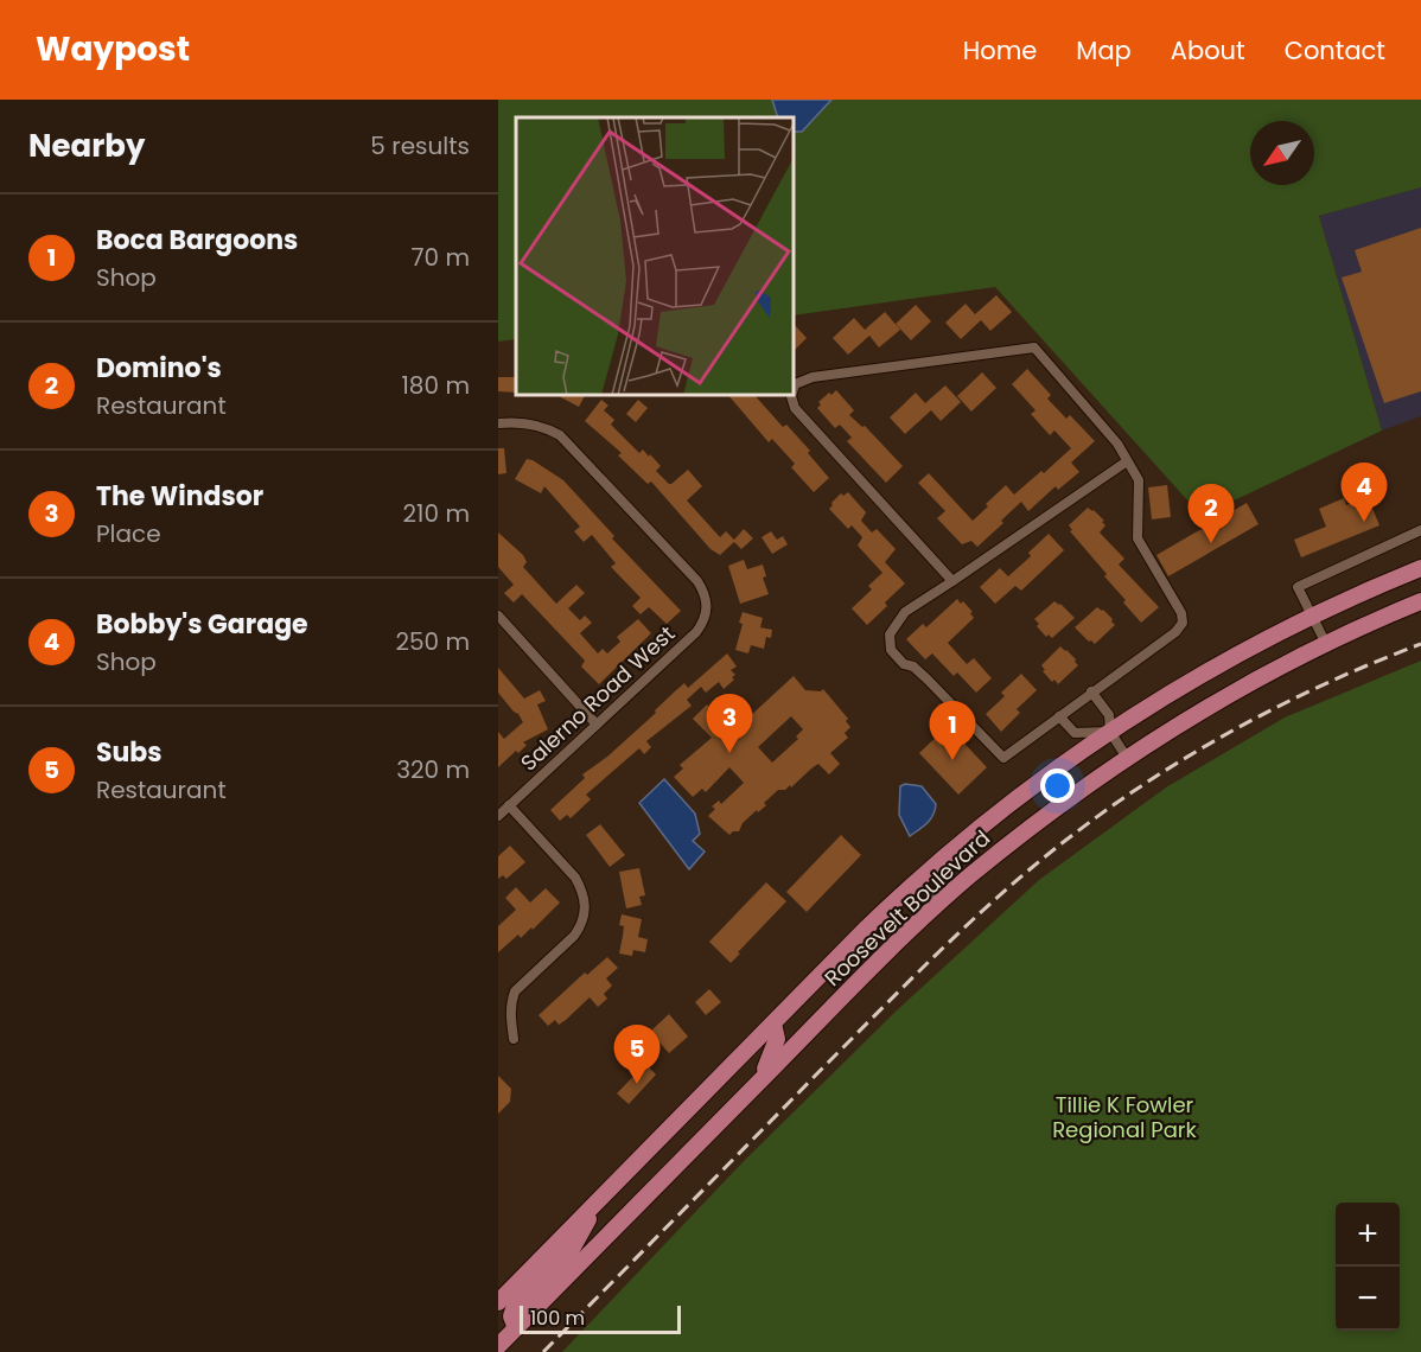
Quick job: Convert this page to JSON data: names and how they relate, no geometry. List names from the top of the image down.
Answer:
{
  "streets": {
    "highway": ["Roosevelt Boulevard"],
    "street": ["Salerno Road West"]
  },
  "parks": ["Tillie K Fowler Regional Park"],
  "scale_bar": "100 m",
  "north": "bottom left",
  "page": {
    "header": "Waypost",
    "nav": [
      "Home",
      "Map",
      "About",
      "Contact"
    ],
    "heading": ["Nearby", "5 results"],
    "list": [
      {
        "mark": "1",
        "name": "Boca Bargoons",
        "note": "Shop",
        "value": "70 m"
      },
      {
        "mark": "2",
        "name": "Domino's",
        "note": "Restaurant",
        "value": "180 m"
      },
      {
        "mark": "3",
        "name": "The Windsor",
        "note": "Place",
        "value": "210 m"
      },
      {
        "mark": "4",
        "name": "Bobby's Garage",
        "note": "Shop",
        "value": "250 m"
      },
      {
        "mark": "5",
        "name": "Subs",
        "note": "Restaurant",
        "value": "320 m"
      }
    ],
    "pins": [
      "4",
      "2",
      "3",
      "1",
      "5"
    ],
    "map_buttons": ["+", "−"],
    "scale": "100 m"
  }
}
